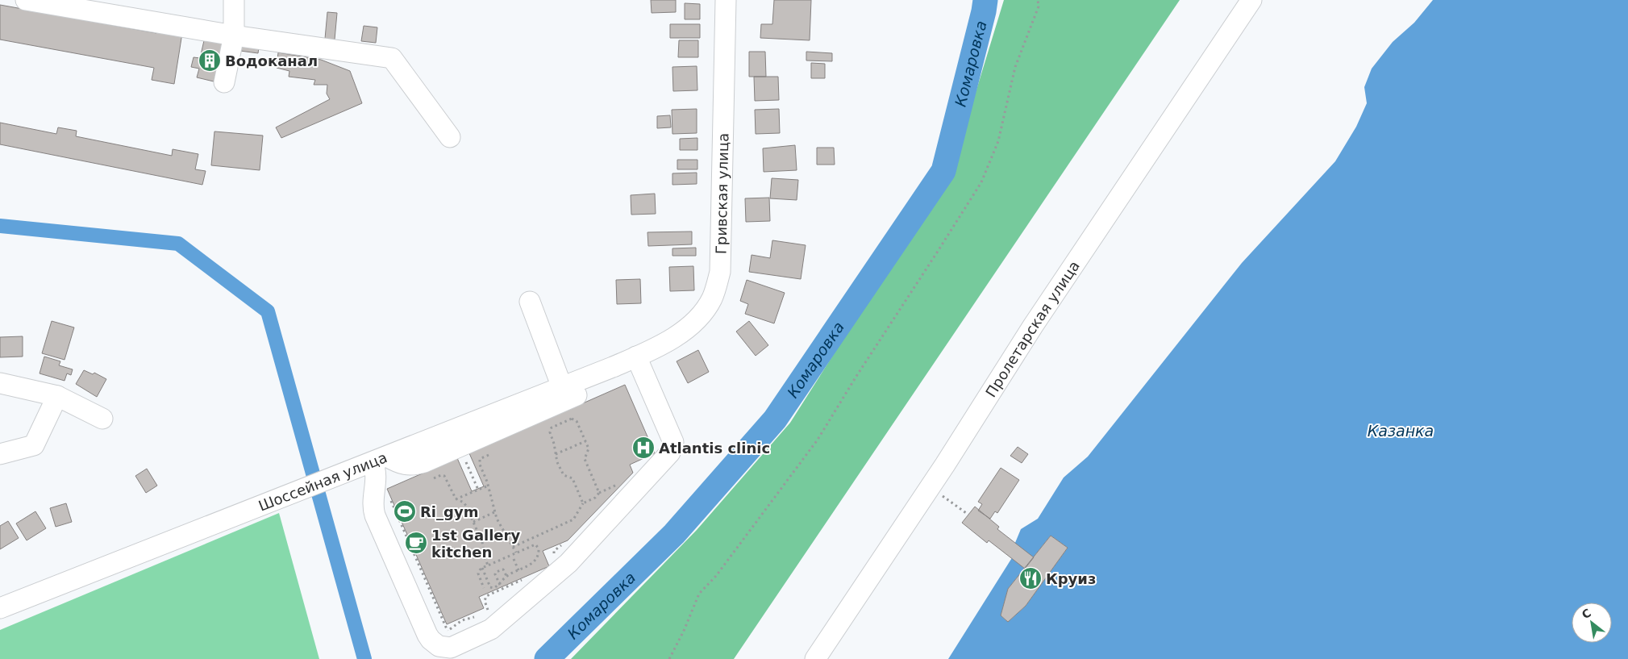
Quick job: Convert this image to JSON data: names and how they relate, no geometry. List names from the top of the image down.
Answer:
{
  "streets": {
    "street": ["Гривская улица", "Пролетарская улица", "Шоссейная улица"]
  },
  "crossings": [
    ["Гривская улица", "Шоссейная улица"]
  ],
  "water": ["Комаровка", "Казанка"],
  "places": {
    "building": ["Водоканал"],
    "hospital": ["Atlantis clinic"],
    "sports": ["Ri_gym"],
    "cafe": ["1st Gallery kitchen"],
    "restaurant": ["Круиз"]
  },
  "north": "top left"
}
